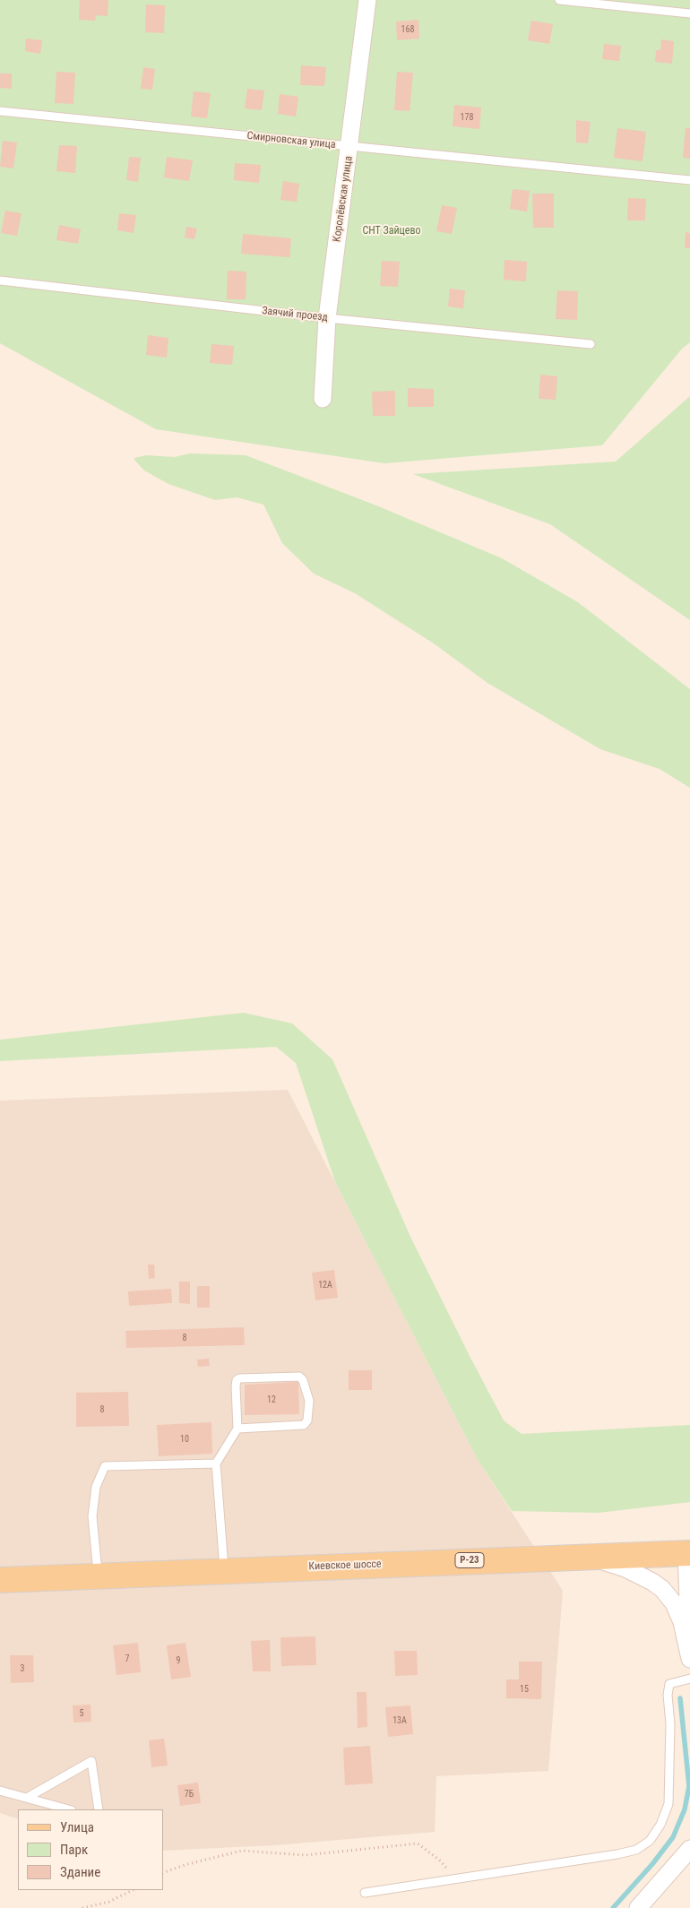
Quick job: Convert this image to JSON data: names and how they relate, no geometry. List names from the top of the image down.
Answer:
{
  "streets": {
    "main road": ["Р-23", "Киевское шоссе"],
    "street": ["Королёвская улица"],
    "lane": ["Смирновская улица", "Заячий проезд"]
  },
  "crossings": [
    ["Смирновская улица", "Королёвская улица"],
    ["Королёвская улица", "Заячий проезд"]
  ],
  "parks": ["СНТ Зайцево"],
  "house_numbers": [
    "168",
    "178",
    "12А",
    "8",
    "12",
    "8",
    "10",
    "7",
    "9",
    "3",
    "15",
    "5",
    "13А",
    "7Б"
  ],
  "legend": ["Улица", "Парк", "Здание"]
}
